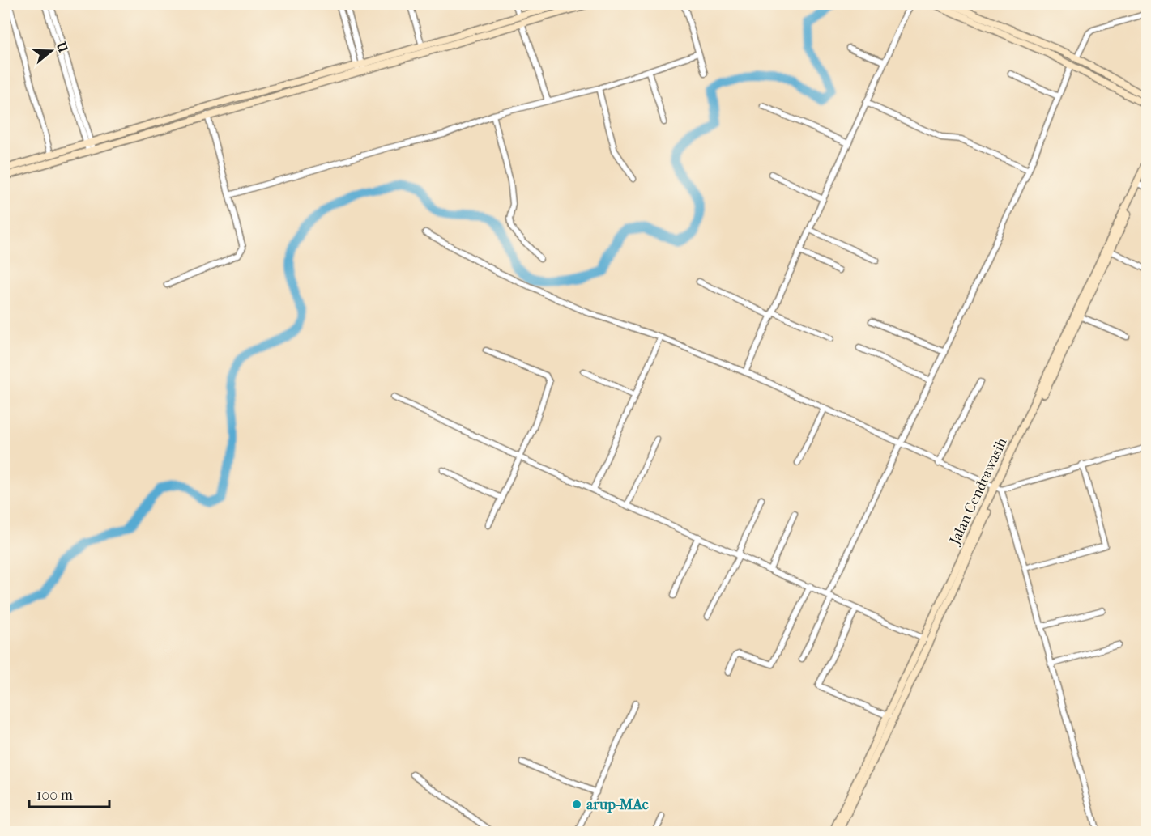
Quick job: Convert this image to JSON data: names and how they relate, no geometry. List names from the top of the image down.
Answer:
{
  "streets": {
    "street": ["Jalan Cendrawasih"]
  },
  "places": ["arup-MAc"],
  "scale_bar": "100 m",
  "north": "right"
}
